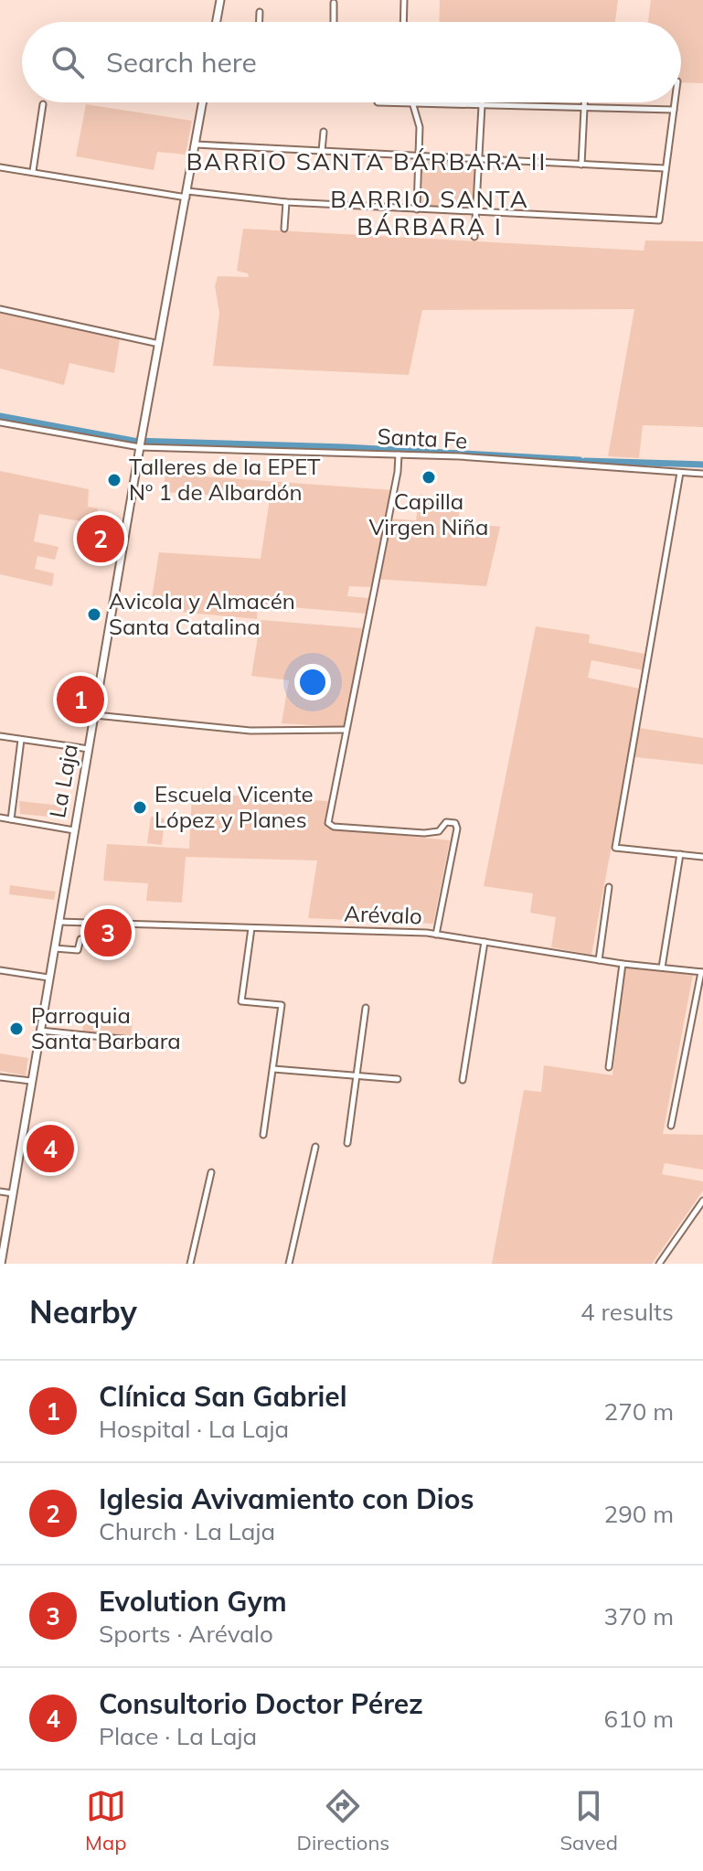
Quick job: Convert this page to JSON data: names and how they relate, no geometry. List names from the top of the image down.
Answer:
{
  "streets": {
    "main road": ["La Laja"],
    "street": ["Santa Fe", "Arévalo"]
  },
  "crossings": [
    ["Santa Fe", "La Laja"],
    ["La Laja", "Arévalo"]
  ],
  "districts": ["BARRIO SANTA BÁRBARA II", "BARRIO SANTA BÁRBARA I"],
  "places": [
    "Capilla Virgen Niña",
    "Talleres de la EPET Nº 1 de Albardón",
    "Avicola y Almacén Santa Catalina",
    "Escuela Vicente López y Planes",
    "Parroquia Santa Barbara"
  ],
  "page": {
    "search": "Search here",
    "pins": [
      "2",
      "1",
      "3",
      "4"
    ],
    "heading": ["Nearby", "4 results"],
    "list": [
      {
        "mark": "1",
        "name": "Clínica San Gabriel",
        "note": "Hospital · La Laja",
        "value": "270 m"
      },
      {
        "mark": "2",
        "name": "Iglesia Avivamiento con Dios",
        "note": "Church · La Laja",
        "value": "290 m"
      },
      {
        "mark": "3",
        "name": "Evolution Gym",
        "note": "Sports · Arévalo",
        "value": "370 m"
      },
      {
        "mark": "4",
        "name": "Consultorio Doctor Pérez",
        "note": "Place · La Laja",
        "value": "610 m"
      }
    ],
    "nav": ["Map", "Directions", "Saved"]
  }
}
